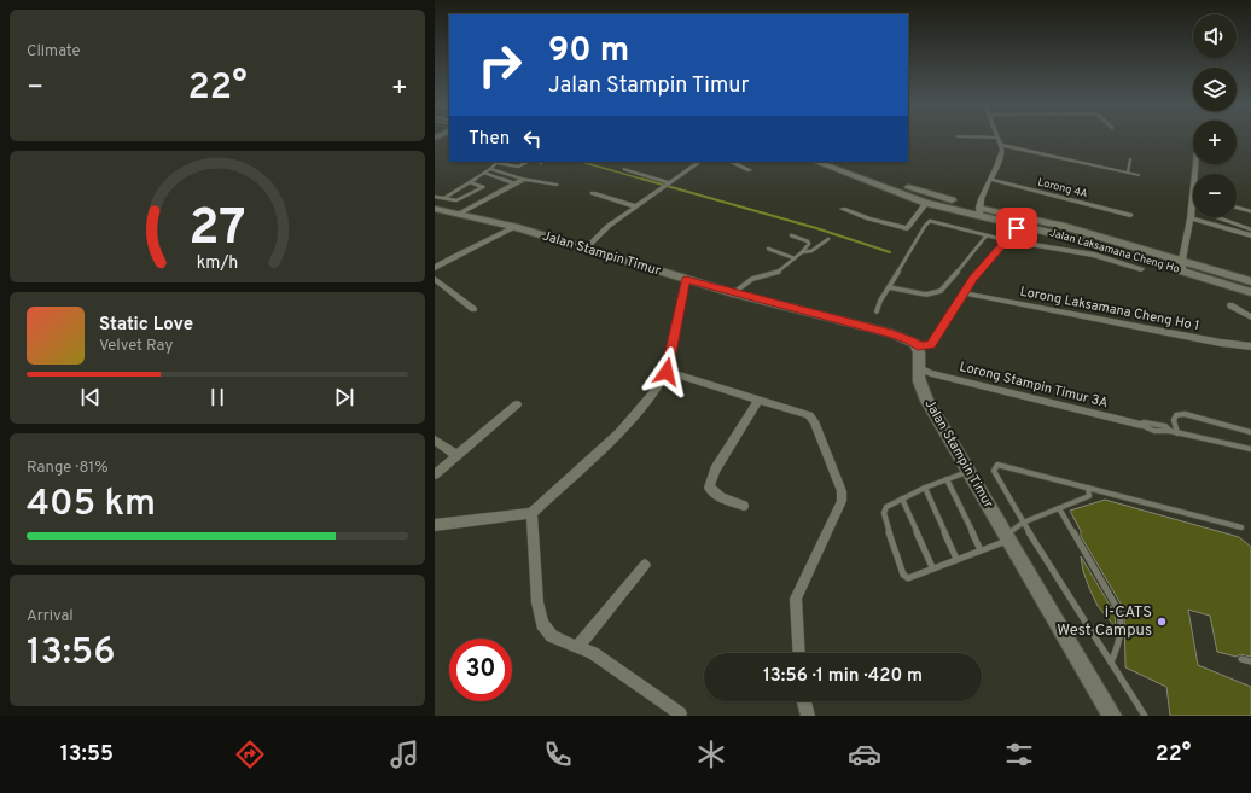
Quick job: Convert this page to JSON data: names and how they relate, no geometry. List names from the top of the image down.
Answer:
{
  "streets": {
    "main road": ["Jalan Laksamana Cheng Ho", "Jalan Stampin Timur"],
    "street": ["Lorong 4A", "Lorong Laksamana Cheng Ho 1", "Lorong Stampin Timur 3A"]
  },
  "crossings": [
    ["Jalan Stampin Timur", "Lorong Stampin Timur 3A"]
  ],
  "places": ["i-CATS West Campus"],
  "page": {
    "tile": [
      "Climate",
      ["Range · 81%", "405 km"],
      ["Arrival", "13:56"]
    ],
    "map_buttons": ["+", "−"],
    "turn": ["90 m", "Jalan Stampin Timur"],
    "heat": ["−", "22°", "+"],
    "then": "Then",
    "song": ["Static Love", "Velvet Ray"],
    "limit": "30",
    "trip": "13:56 · 1 min · 420 m",
    "tabs": ["13:55", "22°"],
    "gauge": ["27", "km/h"]
  }
}
